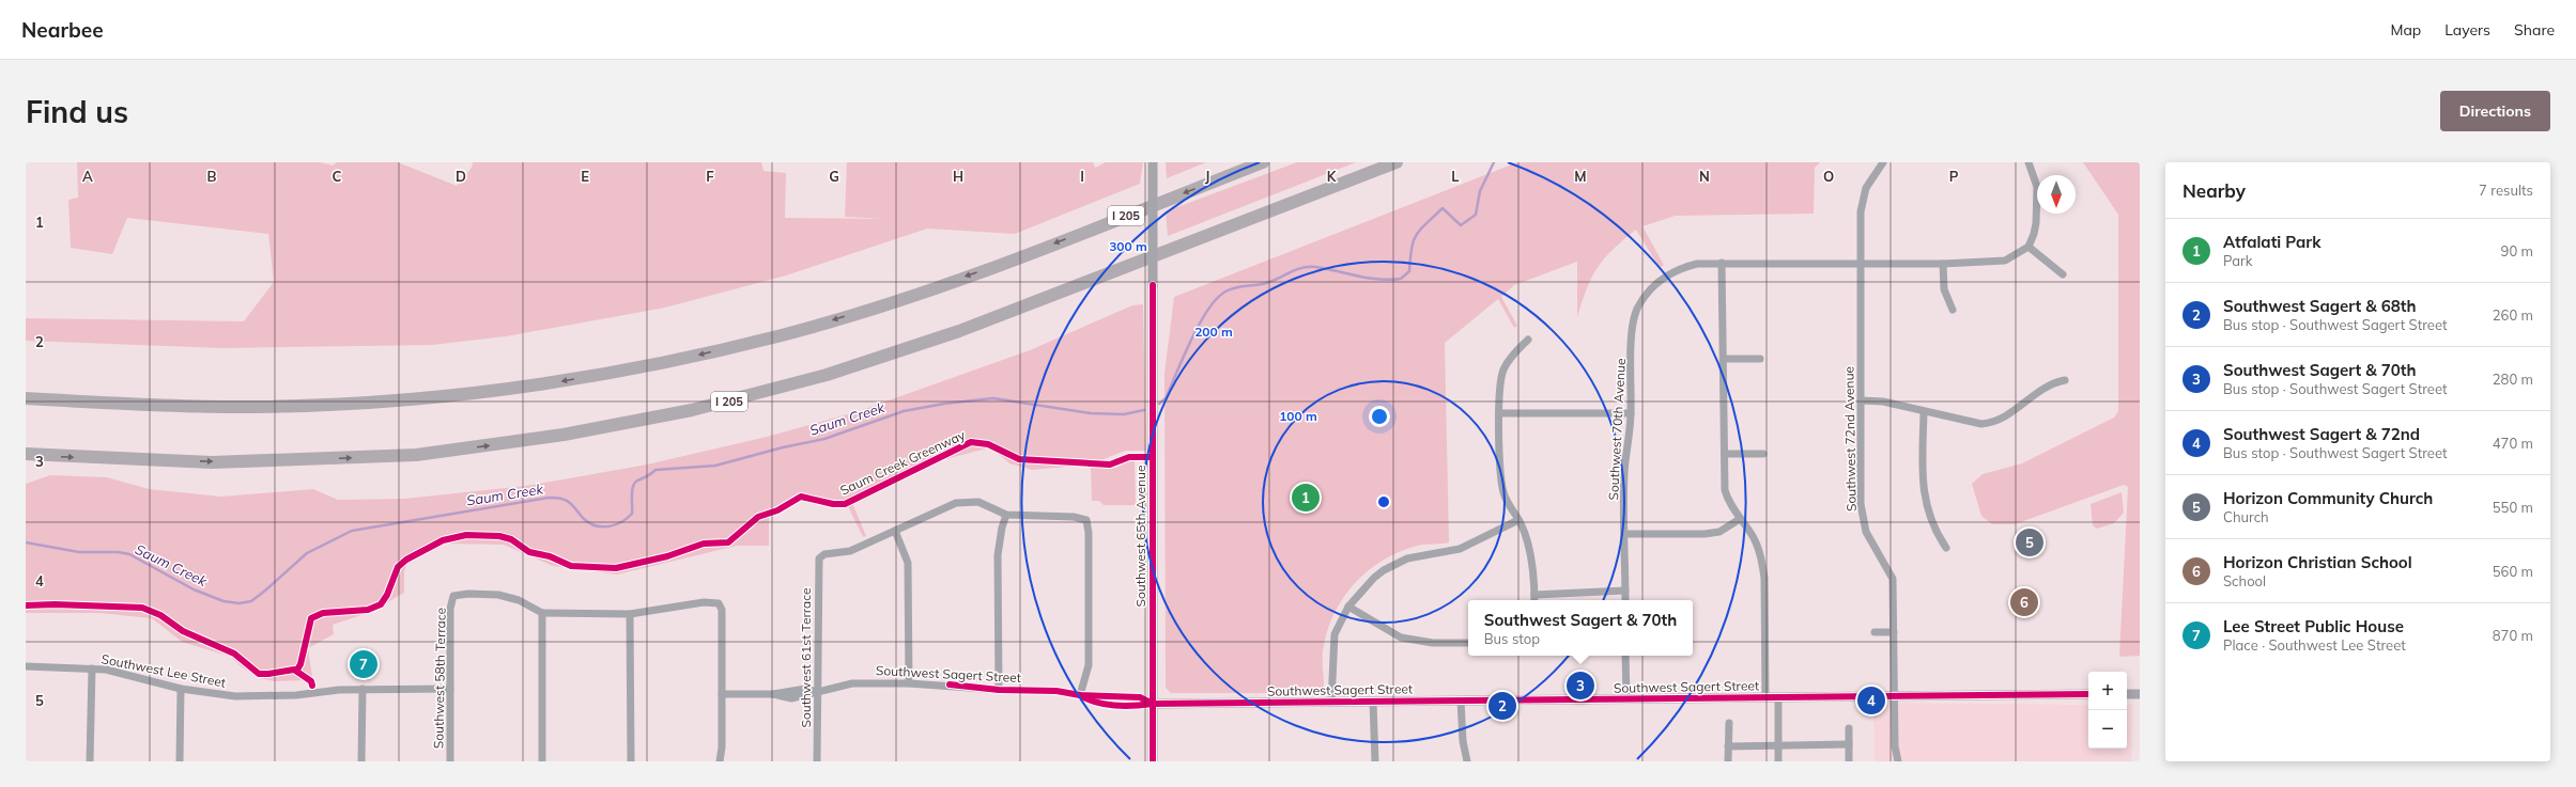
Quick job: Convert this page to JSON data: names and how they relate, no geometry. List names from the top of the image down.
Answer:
{
  "streets": {
    "highway": ["I 205"],
    "main road": ["Southwest 65th Avenue", "Southwest Sagert Street"],
    "street": [
      "Southwest 70th Avenue",
      "Southwest 72nd Avenue",
      "Southwest 61st Terrace",
      "Southwest Lee Street",
      "Southwest 58th Terrace"
    ],
    "cycle path": ["Saum Creek Greenway"]
  },
  "crossings": [
    ["Southwest 70th Avenue", "Southwest 72nd Avenue"],
    ["Southwest 72nd Avenue", "Southwest Sagert Street"],
    ["Southwest 65th Avenue", "Southwest Sagert Street"],
    ["Southwest 61st Terrace", "Southwest Sagert Street"],
    ["Southwest Lee Street", "Southwest 58th Terrace"]
  ],
  "water": ["Saum Creek"],
  "north": "bottom",
  "page": {
    "header": "Nearbee",
    "nav": ["Map", "Layers", "Share"],
    "buttons": "Directions",
    "title": "Find us",
    "heading": ["Nearby", "7 results"],
    "list": [
      {
        "mark": "1",
        "name": "Atfalati Park",
        "note": "Park",
        "value": "90 m"
      },
      {
        "mark": "2",
        "name": "Southwest Sagert & 68th",
        "note": "Bus stop · Southwest Sagert Street",
        "value": "260 m"
      },
      {
        "mark": "3",
        "name": "Southwest Sagert & 70th",
        "note": "Bus stop · Southwest Sagert Street",
        "value": "280 m"
      },
      {
        "mark": "4",
        "name": "Southwest Sagert & 72nd",
        "note": "Bus stop · Southwest Sagert Street",
        "value": "470 m"
      },
      {
        "mark": "5",
        "name": "Horizon Community Church",
        "note": "Church",
        "value": "550 m"
      },
      {
        "mark": "6",
        "name": "Horizon Christian School",
        "note": "School",
        "value": "560 m"
      },
      {
        "mark": "7",
        "name": "Lee Street Public House",
        "note": "Place · Southwest Lee Street",
        "value": "870 m"
      }
    ],
    "pins": [
      "1",
      "5",
      "6",
      "7",
      "3",
      "4",
      "2"
    ],
    "popup": ["Southwest Sagert & 70th", "Bus stop"],
    "map_buttons": ["+", "−"]
  },
  "grid": {
    "columns": [
      "A",
      "B",
      "C",
      "D",
      "E",
      "F",
      "G",
      "H",
      "I",
      "J",
      "K",
      "L",
      "M",
      "N",
      "O",
      "P"
    ],
    "rows": [
      "1",
      "2",
      "3",
      "4",
      "5"
    ]
  },
  "rings": ["300 m", "200 m", "100 m"]
}
